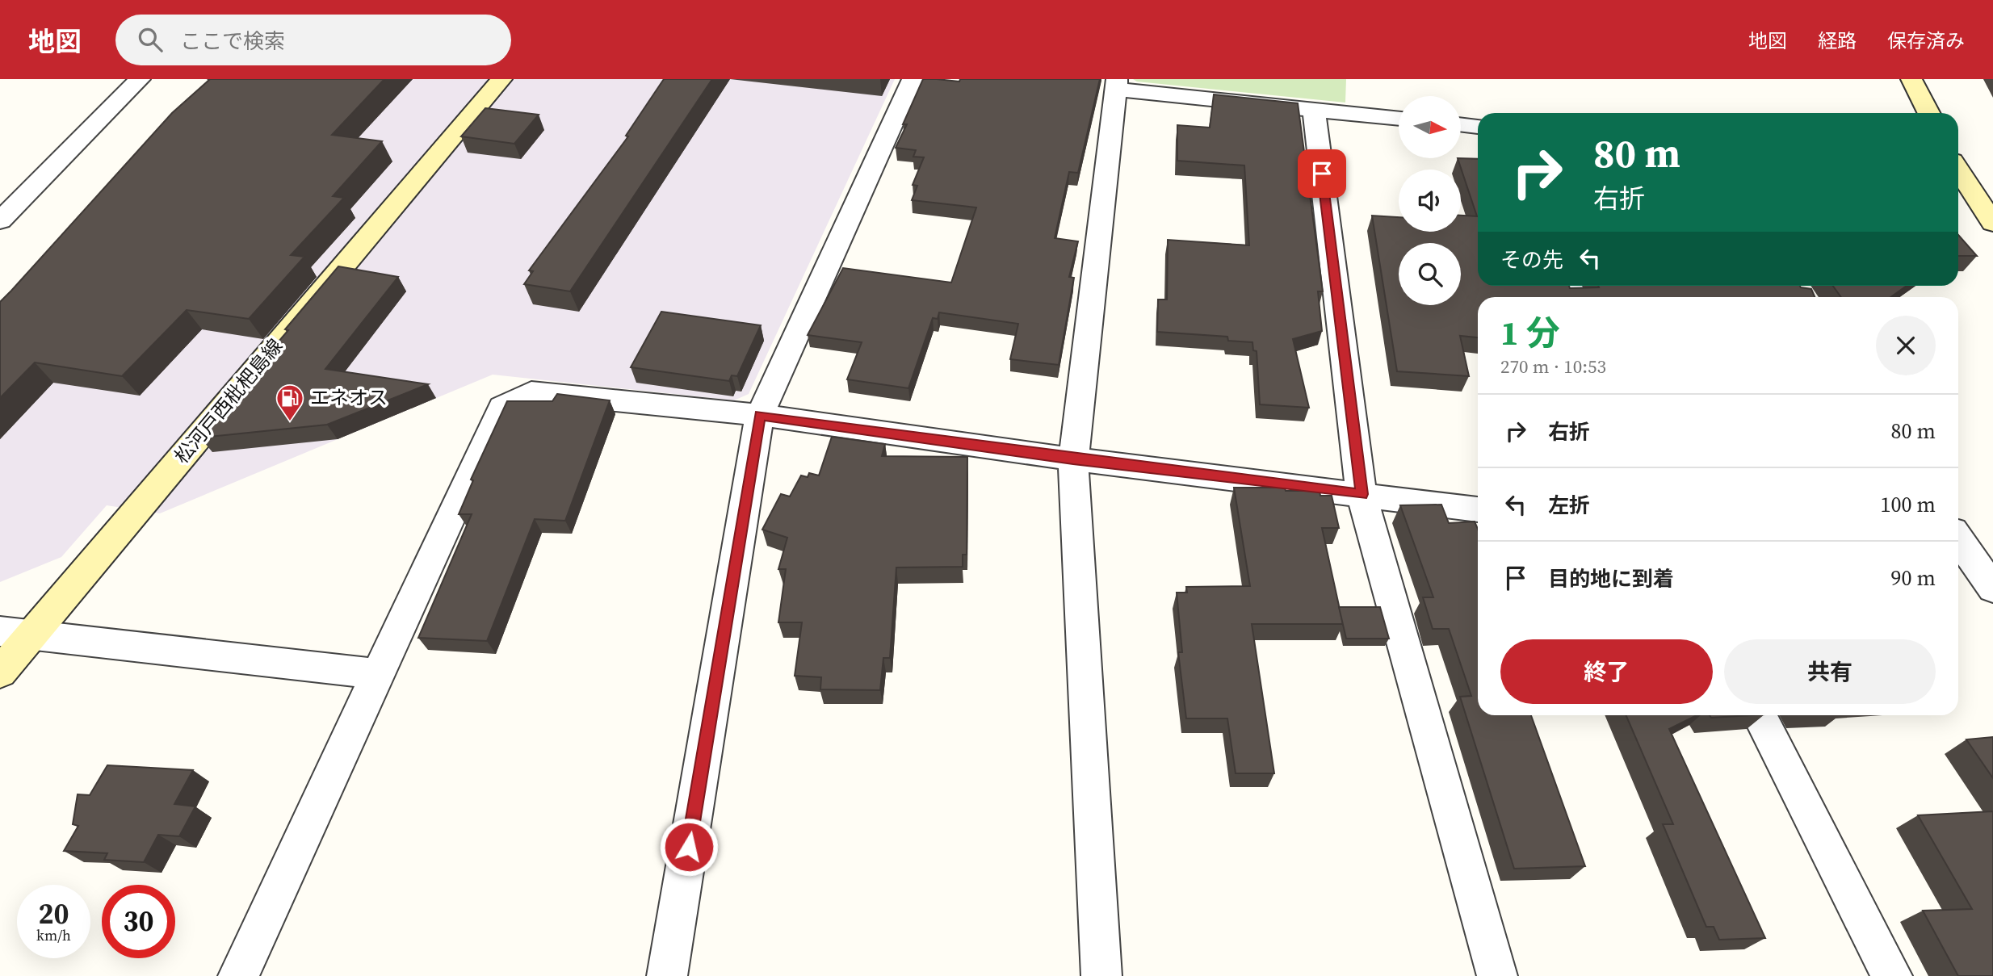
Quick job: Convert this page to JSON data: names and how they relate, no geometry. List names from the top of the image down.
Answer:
{
  "streets": {
    "main road": ["松河戸西枇杷島線"]
  },
  "places": {
    "fuel station": ["エネオス"]
  },
  "north": "right",
  "page": {
    "header": "地図",
    "search": "ここで検索",
    "nav": ["地図", "経路", "保存済み"],
    "turn": ["80 m", "右折"],
    "then": "その先",
    "heading": ["1 分", "270 m · 10:53"],
    "list": [
      {
        "name": "右折",
        "value": "80 m"
      },
      {
        "name": "左折",
        "value": "100 m"
      },
      {
        "name": "目的地に到着",
        "value": "90 m"
      }
    ],
    "buttons": ["終了", "共有"],
    "speed": "20 km/h",
    "limit": "30"
  }
}
